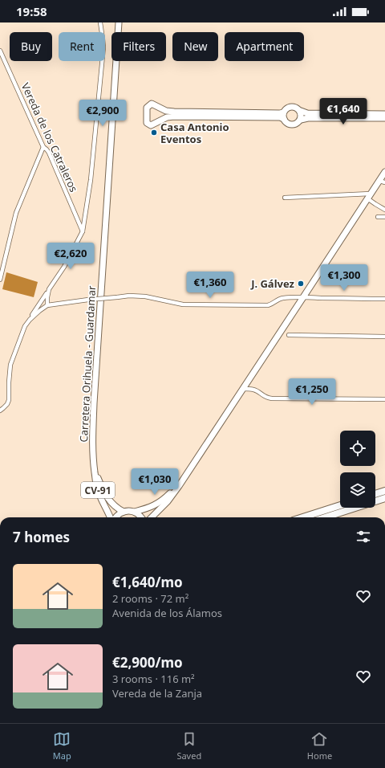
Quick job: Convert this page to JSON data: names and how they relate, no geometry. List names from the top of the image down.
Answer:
{
  "streets": {
    "main road": ["Carretera Orihuela - Guardamar", "CV-91"],
    "street": ["Vereda de los Catraleros"]
  },
  "crossings": [
    ["Carretera Orihuela - Guardamar", "CV-91"]
  ],
  "places": ["Casa Antonio Eventos", "J. Gálvez"],
  "page": {
    "status": "19:58",
    "chip": [
      "Buy",
      "Rent",
      "Filters",
      "New",
      "Apartment"
    ],
    "price": [
      "€1,640",
      "€2,900",
      "€2,620",
      "€1,300",
      "€1,360",
      "€1,250",
      "€1,030"
    ],
    "heading": "7 homes",
    "list": [
      {
        "name": "€1,640/mo",
        "note": "2 rooms · 72 m² · Avenida de los Álamos"
      },
      {
        "name": "€2,900/mo",
        "note": "3 rooms · 116 m² · Vereda de la Zanja"
      }
    ],
    "tabs": ["Map", "Saved", "Home"]
  }
}
